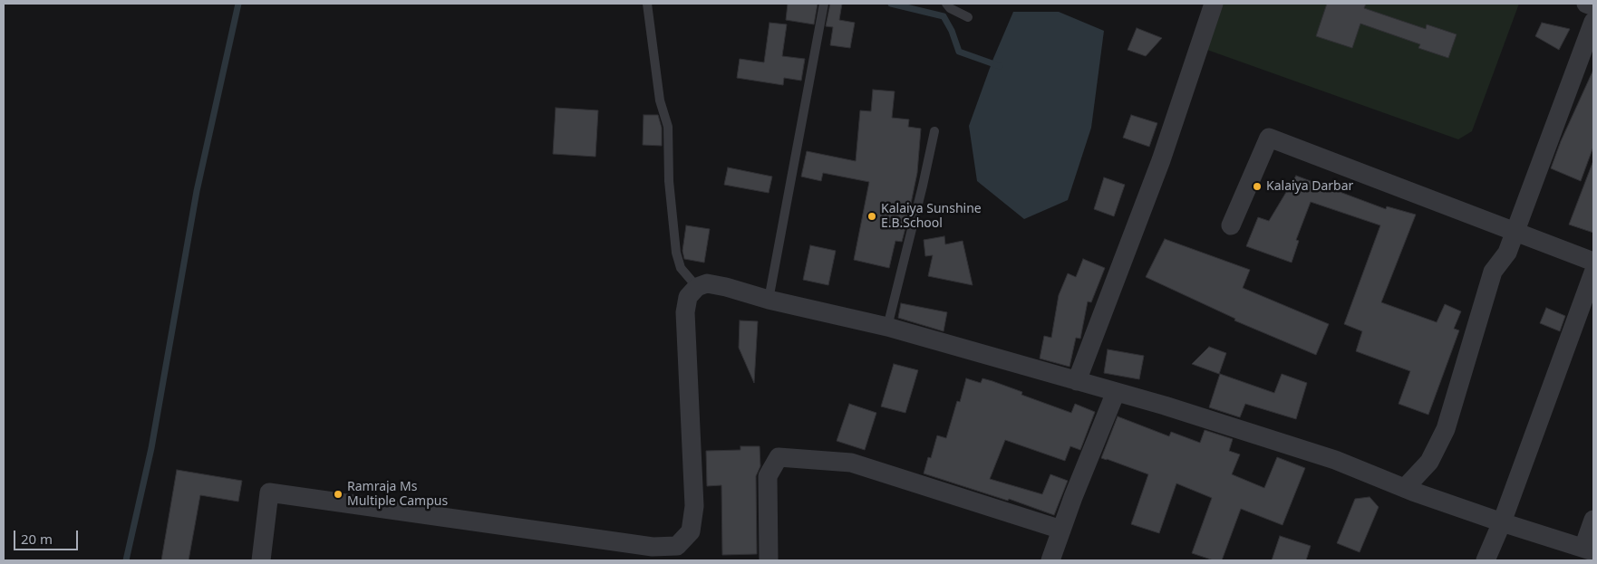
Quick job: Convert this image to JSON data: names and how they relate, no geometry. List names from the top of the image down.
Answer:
{
  "places": ["Kalaiya Darbar", "Kalaiya Sunshine E.B.School", "Ramraja Ms Multiple Campus"],
  "scale_bar": "20 m"
}
